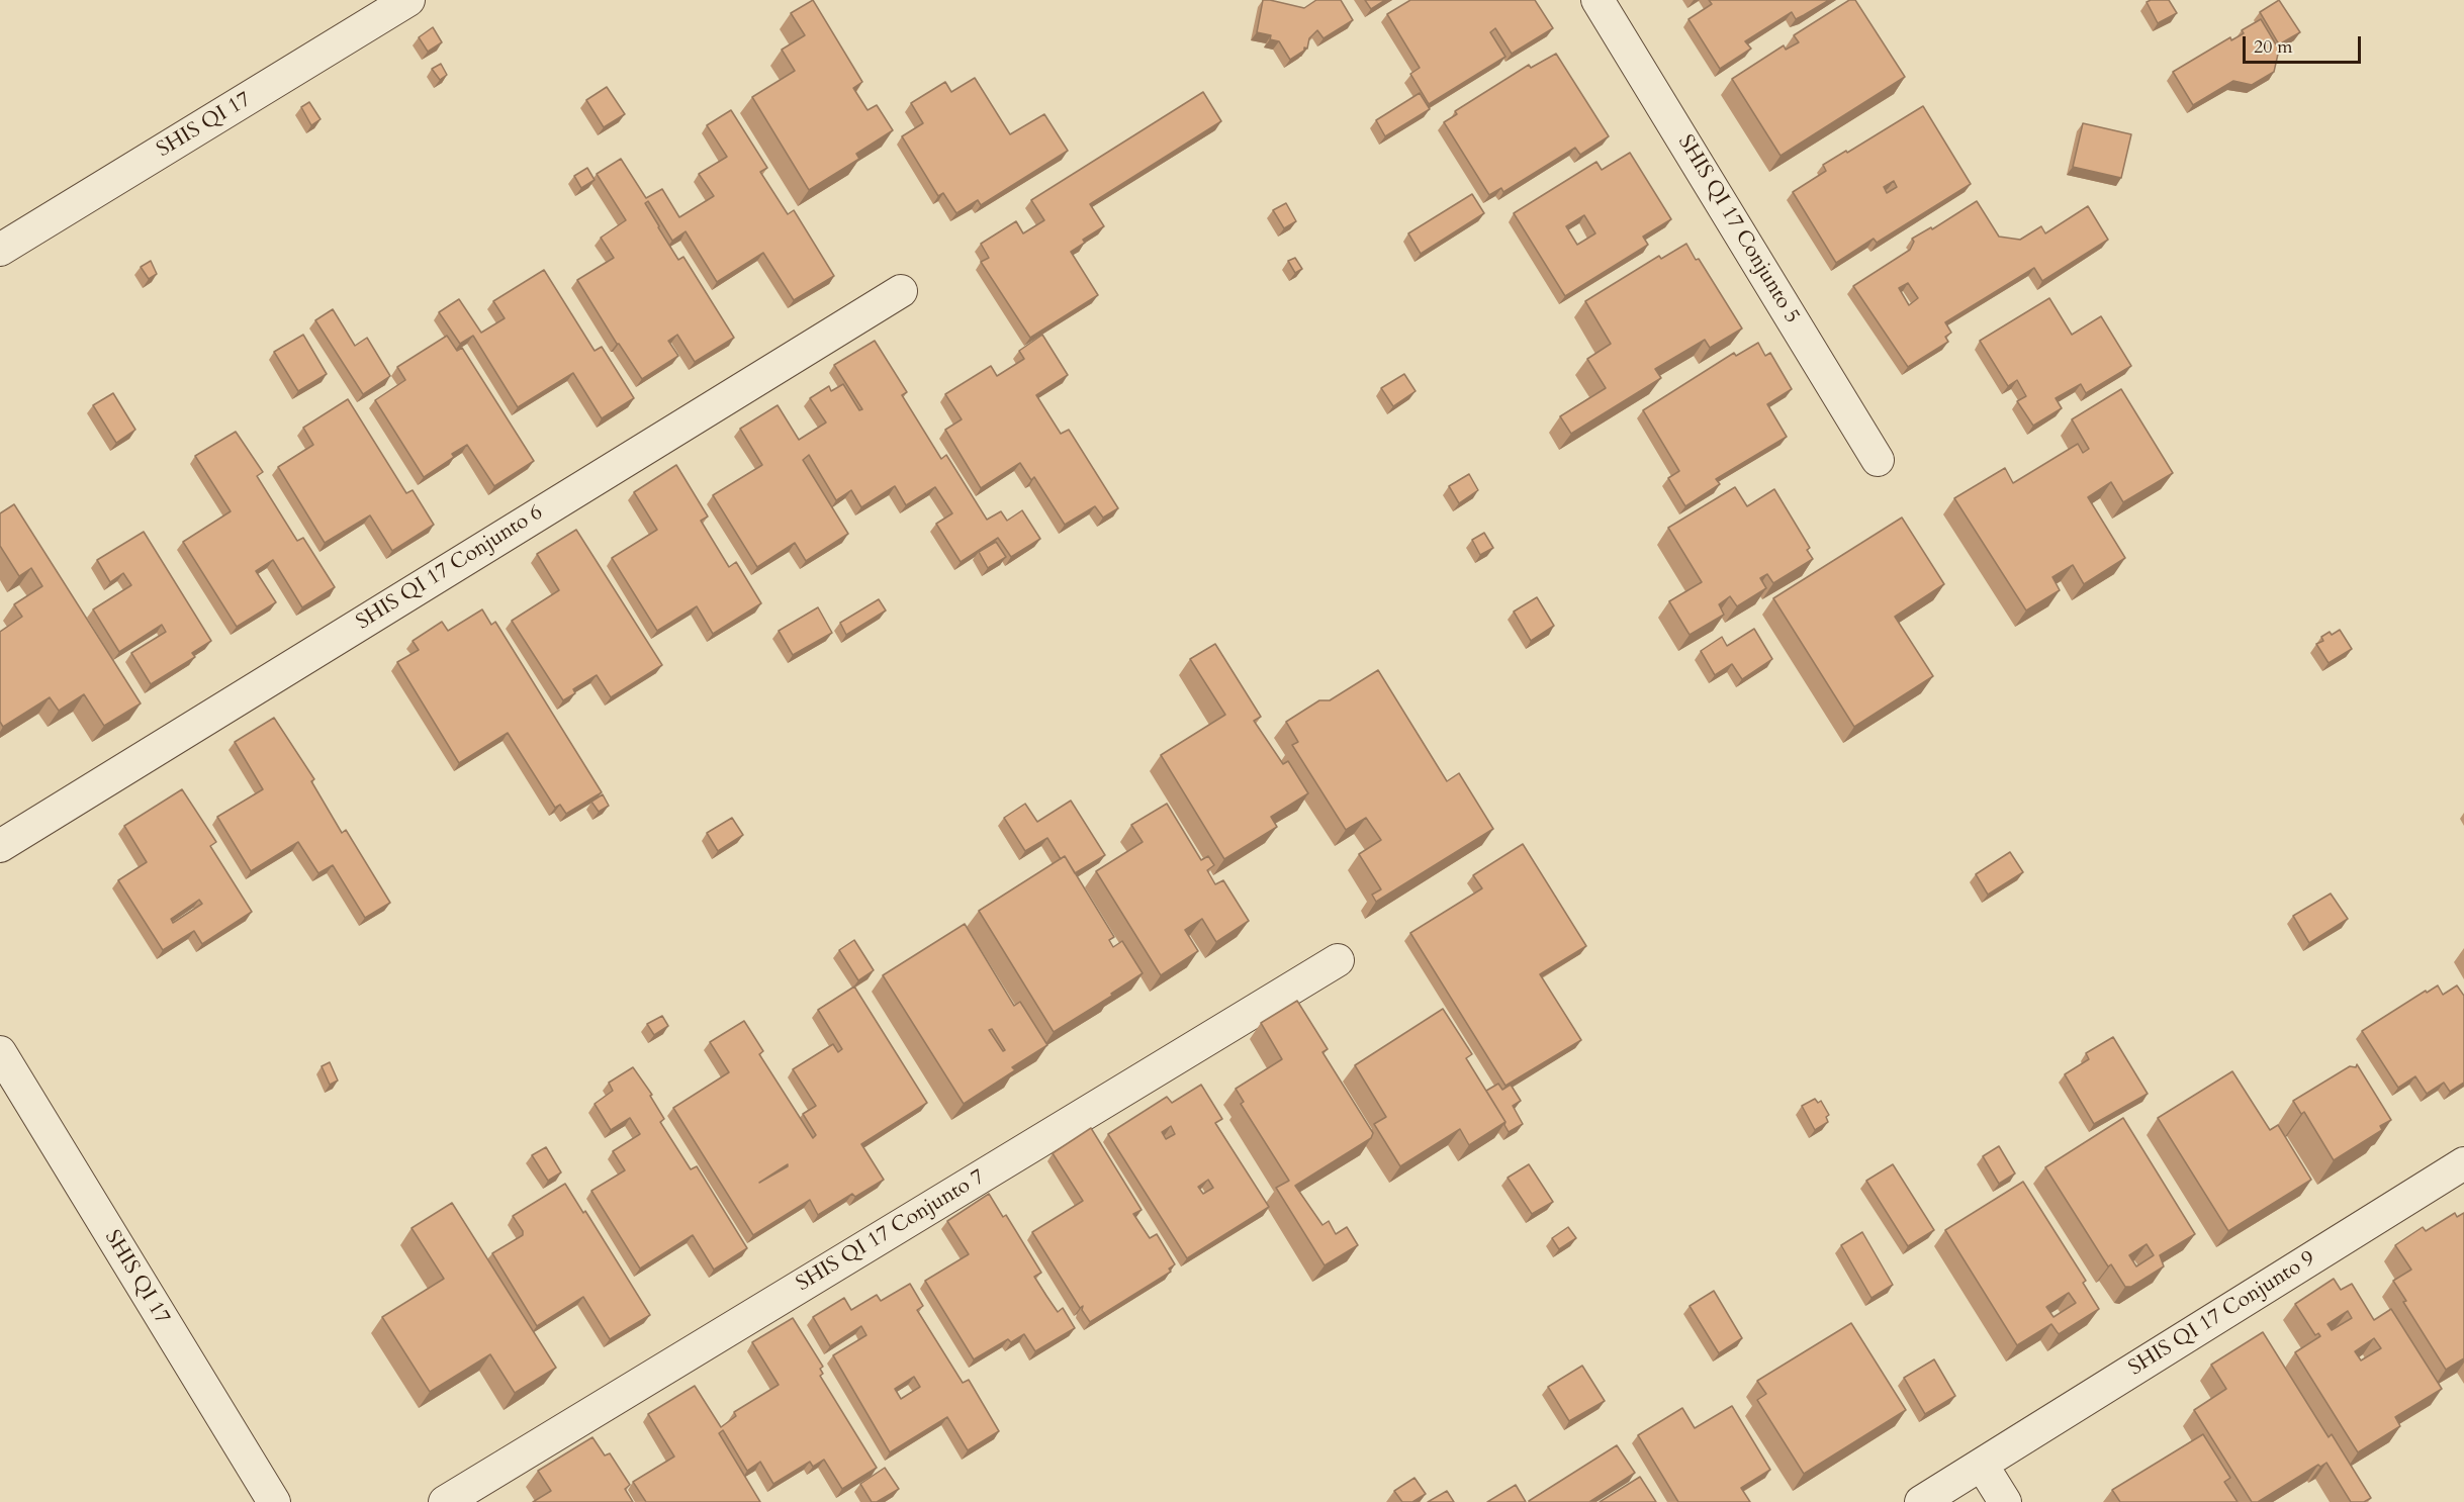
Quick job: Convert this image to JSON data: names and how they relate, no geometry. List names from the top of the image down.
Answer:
{
  "streets": {
    "street": [
      "SHIS QI 17",
      "SHIS QI 17 Conjunto 5",
      "SHIS QI 17 Conjunto 6",
      "SHIS QI 17 Conjunto 7",
      "SHIS QI 17 Conjunto 9"
    ]
  },
  "scale_bar": "20 m"
}
